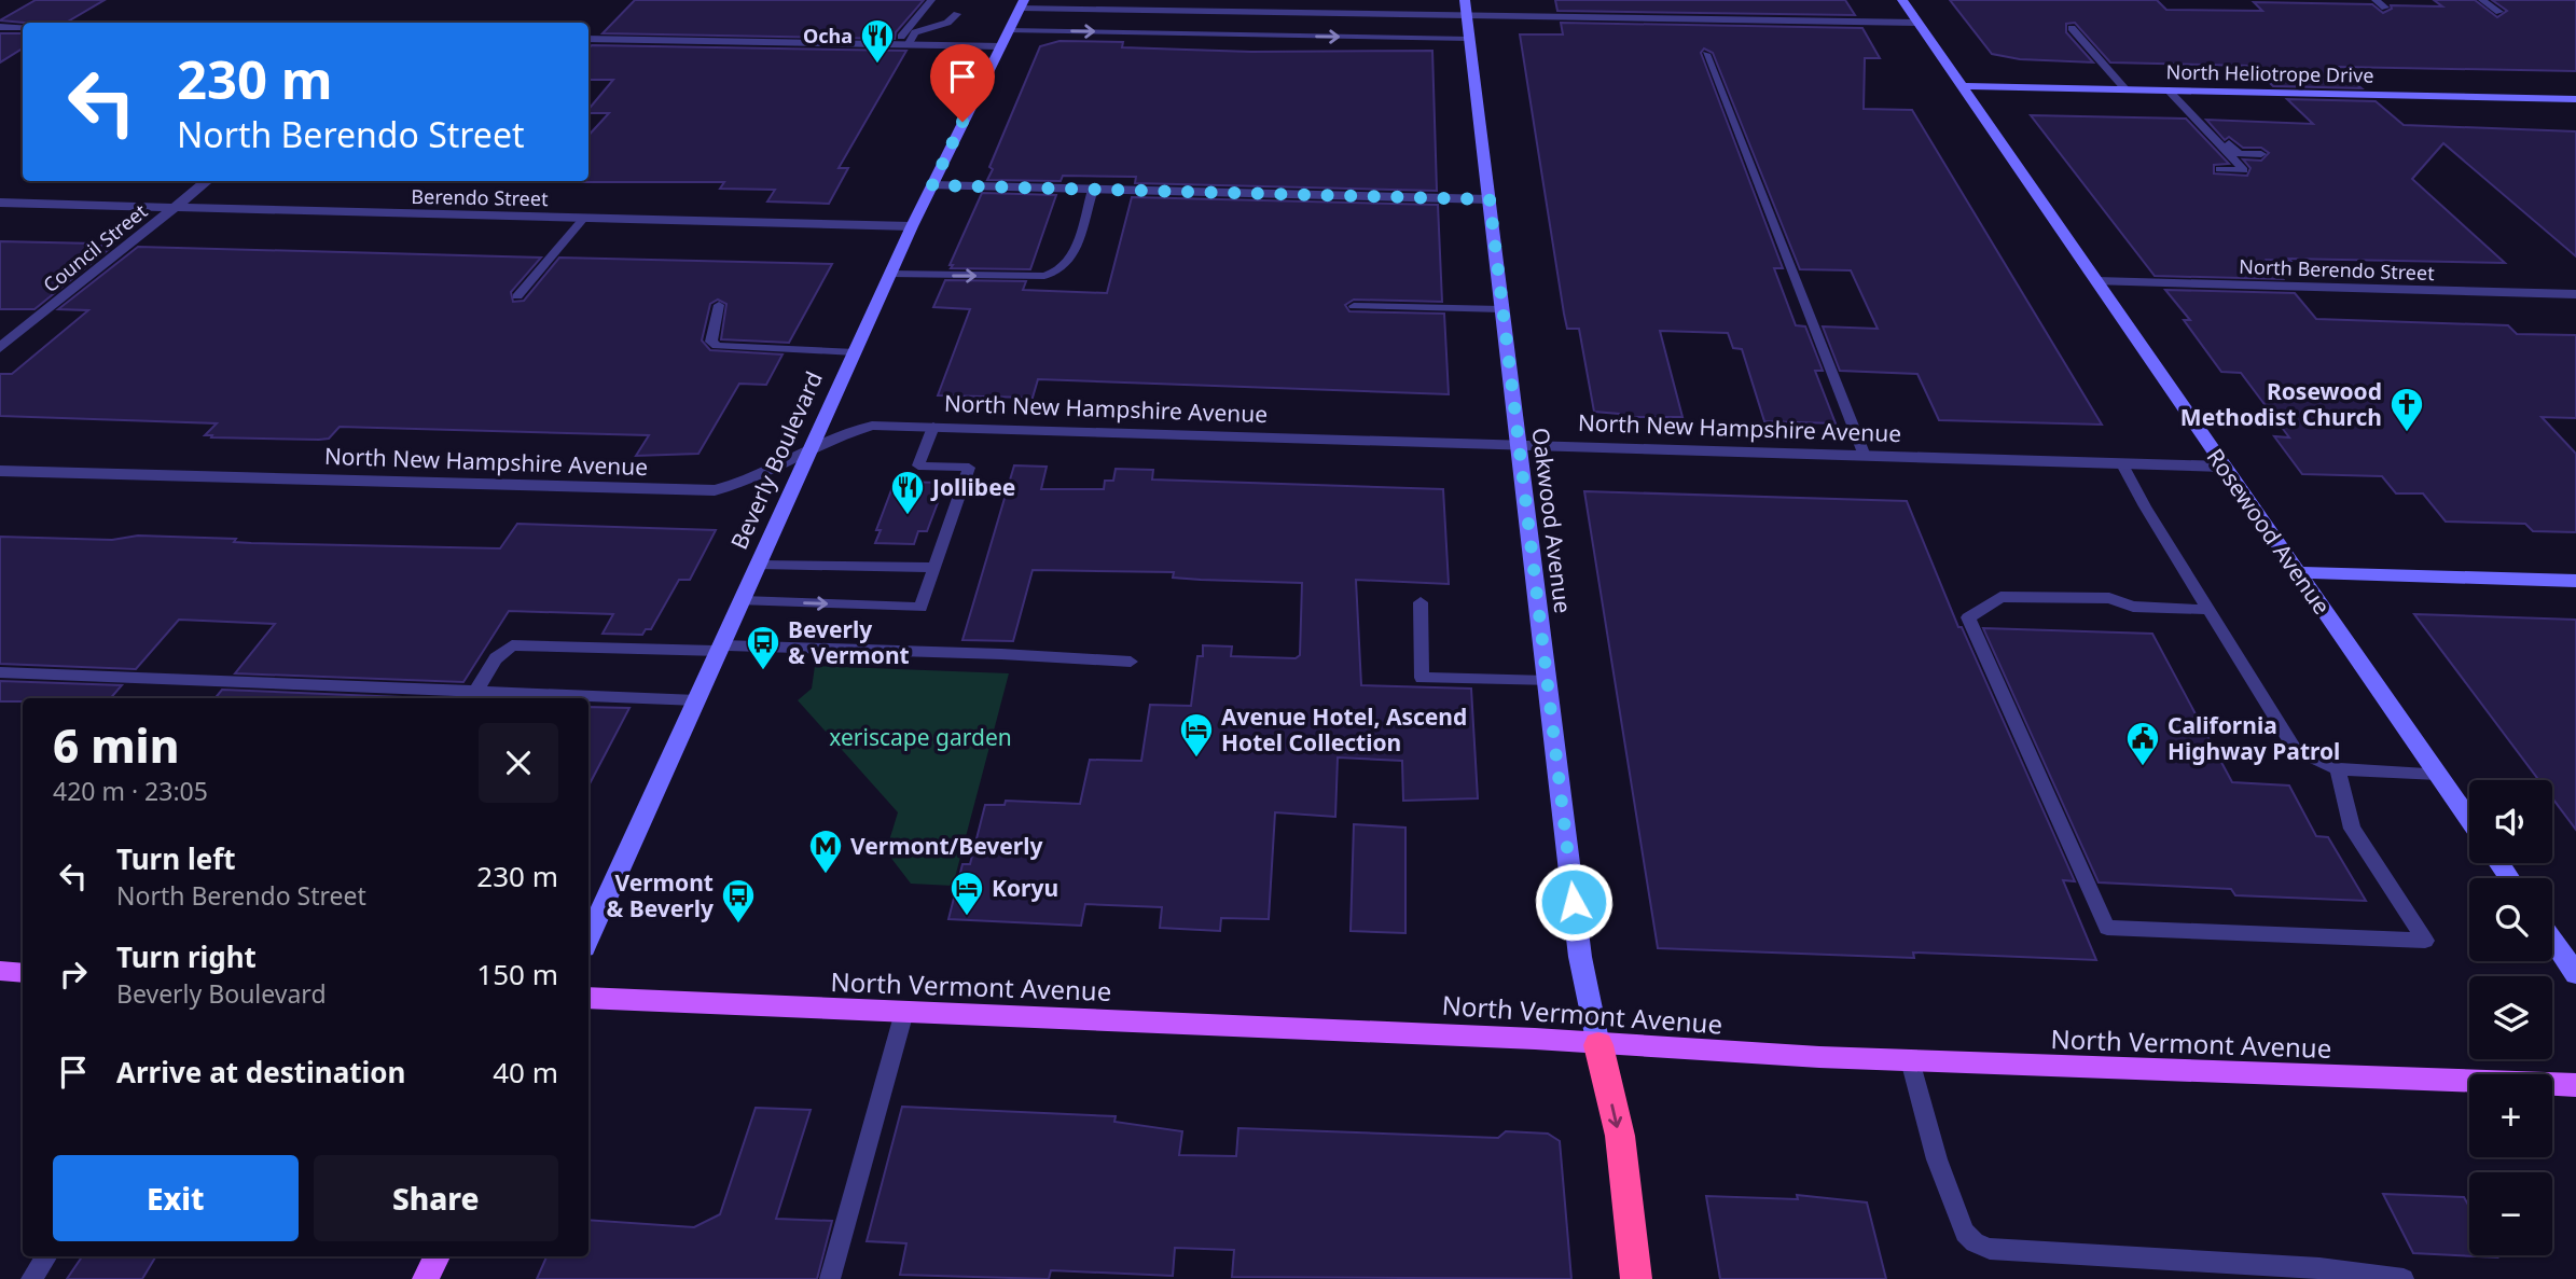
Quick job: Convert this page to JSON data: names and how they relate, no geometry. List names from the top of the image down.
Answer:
{
  "streets": {
    "main road": ["North Vermont Avenue"],
    "street": [
      "North Heliotrope Drive",
      "Berendo Street",
      "Council Street",
      "North Berendo Street",
      "North New Hampshire Avenue",
      "Beverly Boulevard",
      "Oakwood Avenue",
      "Rosewood Avenue"
    ]
  },
  "crossings": [
    ["North Heliotrope Drive", "Rosewood Avenue"],
    ["Berendo Street", "Council Street"],
    ["Berendo Street", "Beverly Boulevard"],
    ["North Berendo Street", "Rosewood Avenue"],
    ["North New Hampshire Avenue", "Beverly Boulevard"],
    ["North New Hampshire Avenue", "Oakwood Avenue"],
    ["North New Hampshire Avenue", "Rosewood Avenue"],
    ["Oakwood Avenue", "North Vermont Avenue"]
  ],
  "parks": ["xeriscape garden"],
  "places": {
    "restaurant": ["Ocha", "Jollibee"],
    "church": ["Rosewood Methodist Church"],
    "bus stop": ["Beverly & Vermont", "Vermont & Beverly"],
    "hotel": ["Avenue Hotel, Ascend Hotel Collection", "Koryu"],
    "public building": ["California Highway Patrol"],
    "metro station": ["Vermont/Beverly"]
  },
  "page": {
    "turn": ["230 m", "North Berendo Street"],
    "heading": ["6 min", "420 m · 23:05"],
    "map_buttons": ["+", "−"],
    "list": [
      {
        "name": "Turn left",
        "note": "North Berendo Street",
        "value": "230 m"
      },
      {
        "name": "Turn right",
        "note": "Beverly Boulevard",
        "value": "150 m"
      },
      {
        "name": "Arrive at destination",
        "value": "40 m"
      }
    ],
    "buttons": ["Exit", "Share"]
  }
}
